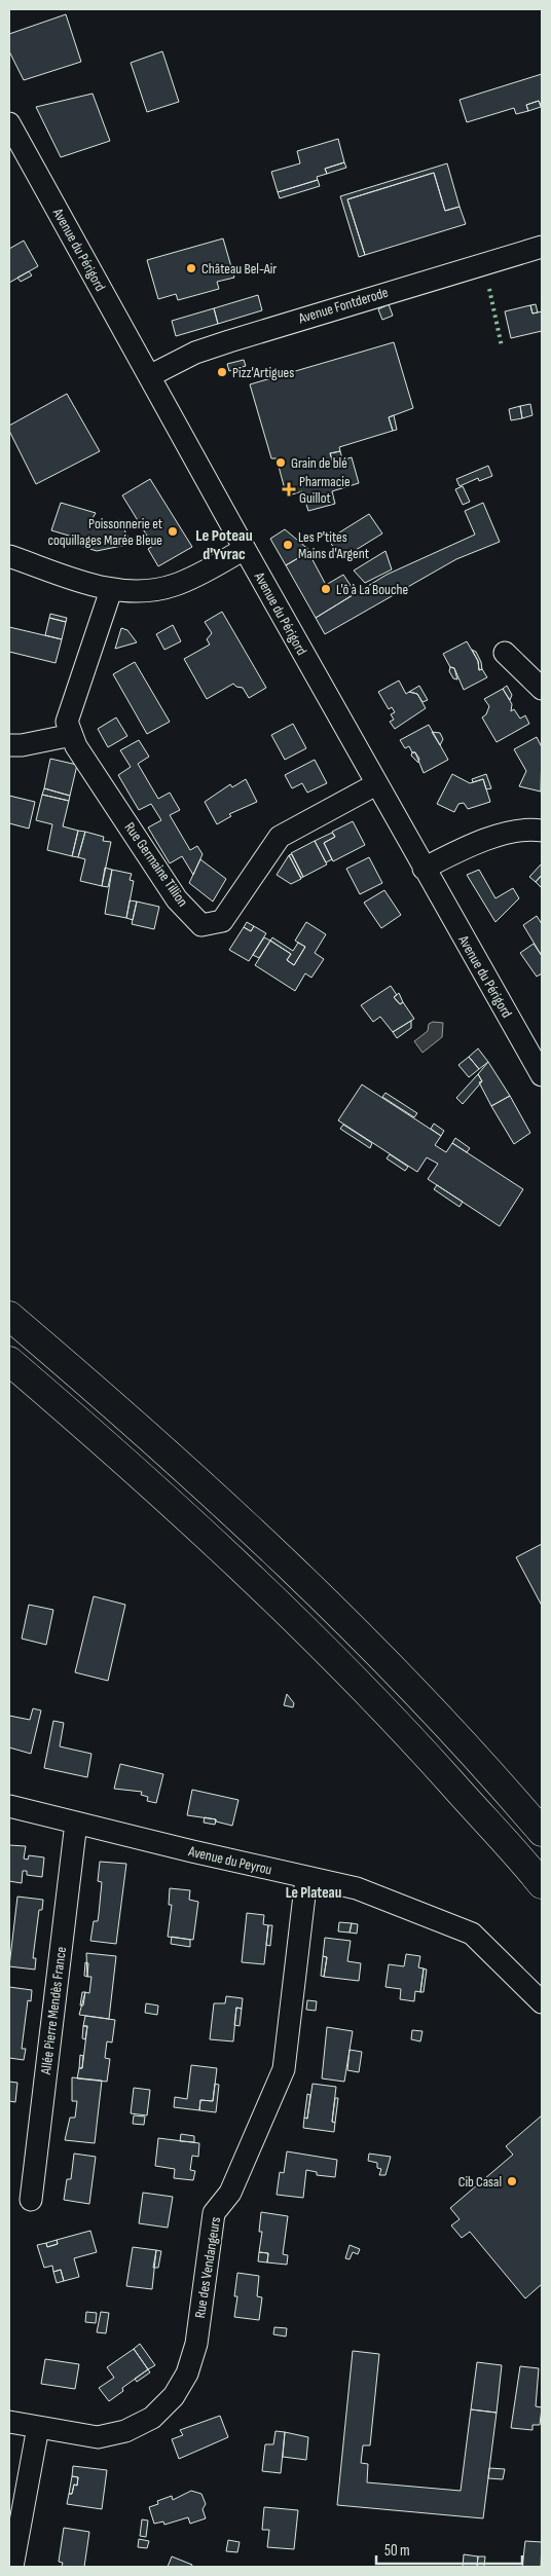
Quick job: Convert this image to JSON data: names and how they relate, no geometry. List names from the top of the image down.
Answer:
{
  "streets": {
    "street": [
      "Avenue du Périgord",
      "Avenue Fontderode",
      "Rue Germaine Tillion",
      "Avenue du Peyrou",
      "Allée Pierre Mendès France",
      "Rue des Vendangeurs"
    ]
  },
  "crossings": [
    ["Avenue du Périgord", "Avenue Fontderode"],
    ["Avenue du Périgord", "Rue Germaine Tillion"],
    ["Avenue du Peyrou", "Allée Pierre Mendès France"],
    ["Avenue du Peyrou", "Rue des Vendangeurs"]
  ],
  "districts": ["Le Poteau d'Yvrac", "Le Plateau"],
  "places": {
    "other": [
      "Château Bel-Air",
      "Pizz'Artigues",
      "Grain de blé",
      "Poissonnerie et coquillages Marée Bleue",
      "Les P'tites Mains d'Argent",
      "L'ô à La Bouche",
      "Cib Casal"
    ],
    "health": ["Pharmacie Guillot"]
  },
  "scale_bar": "50 m"
}
